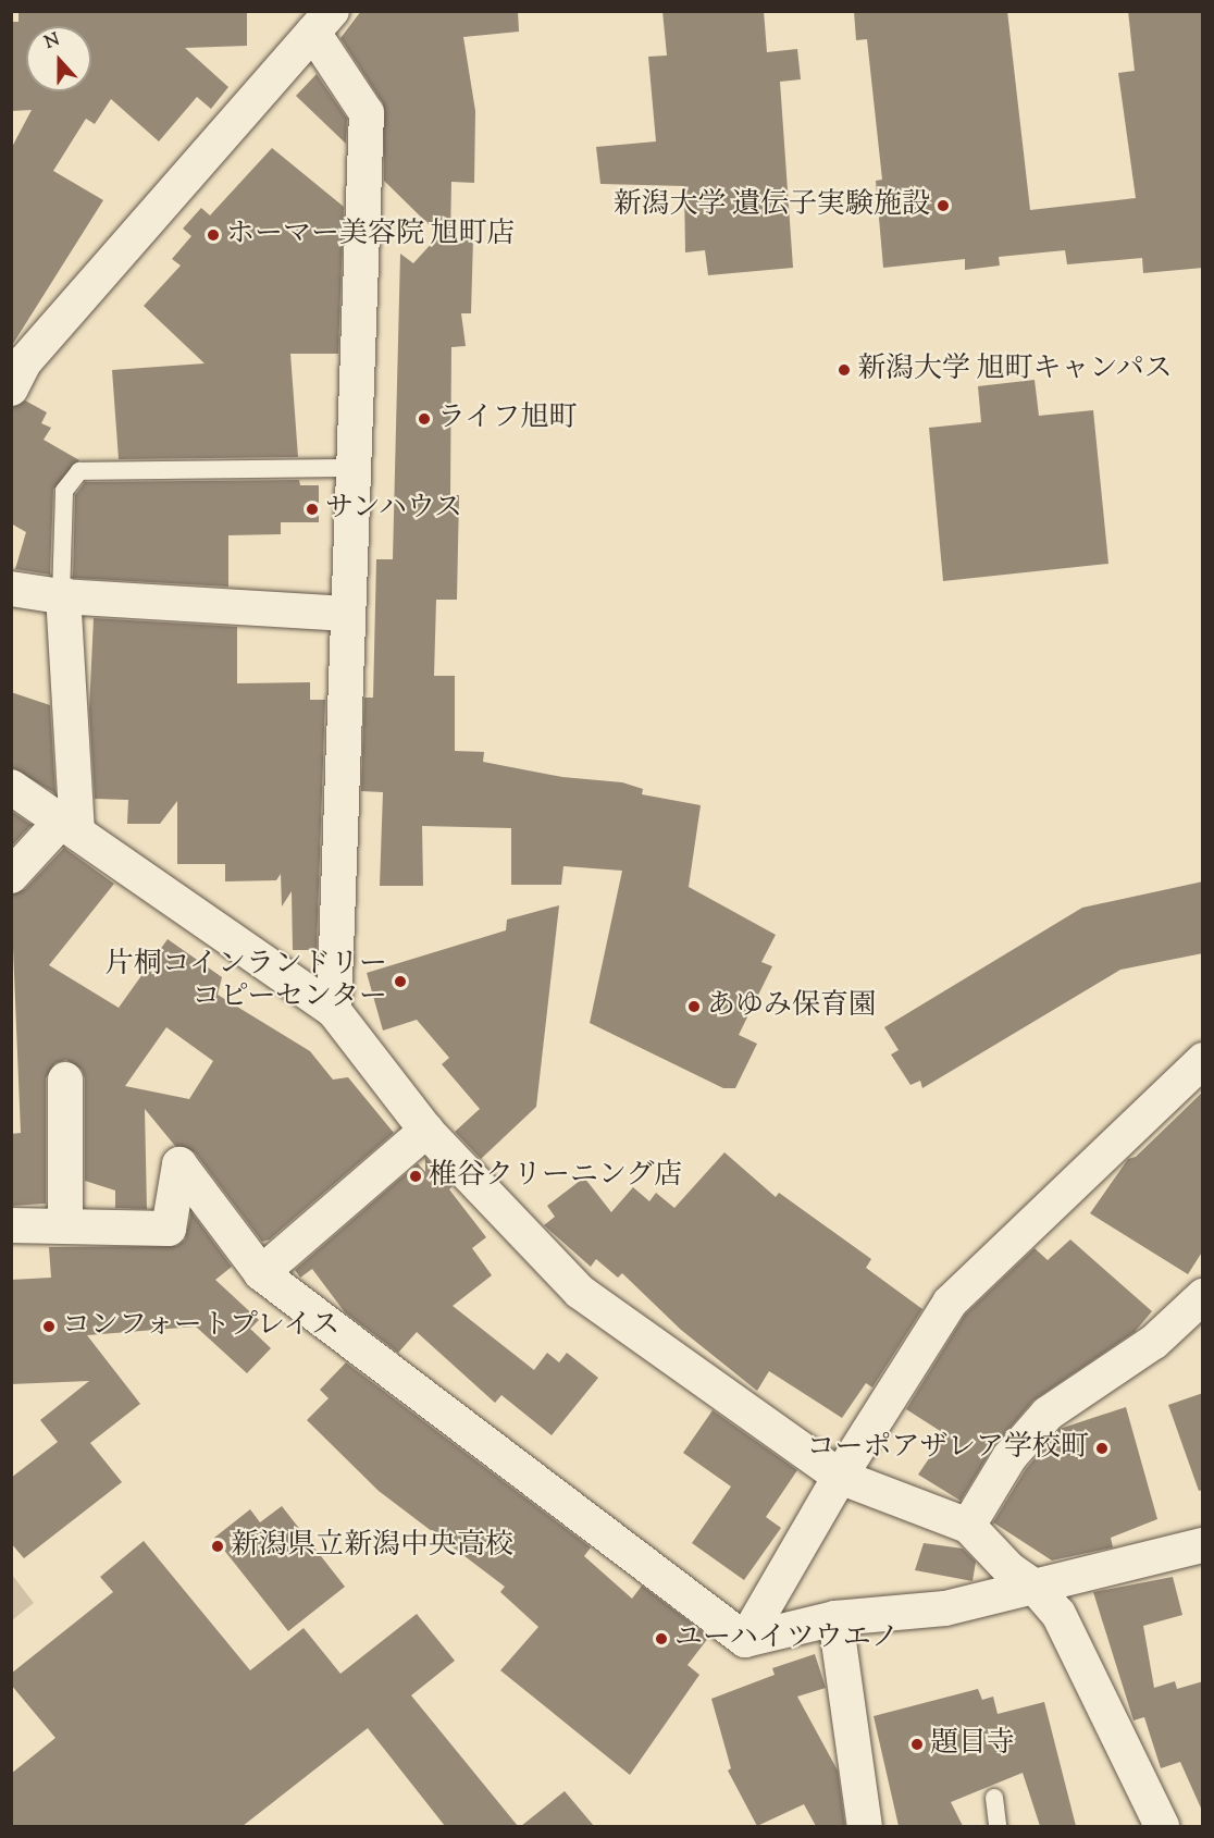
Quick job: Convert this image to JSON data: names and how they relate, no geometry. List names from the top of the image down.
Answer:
{
  "places": [
    "新潟大学 遺伝子実験施設",
    "ホーマー美容院 旭町店",
    "新潟大学 旭町キャンパス",
    "ライフ旭町",
    "サンハウス",
    "片桐コインランドリー コピーセンター",
    "あゆみ保育園",
    "椎谷クリーニング店",
    "コンフォートプレイス",
    "コーポアザレア学校町",
    "新潟県立新潟中央高校",
    "ユーハイツウエノ",
    "題目寺"
  ],
  "north": "top"
}
